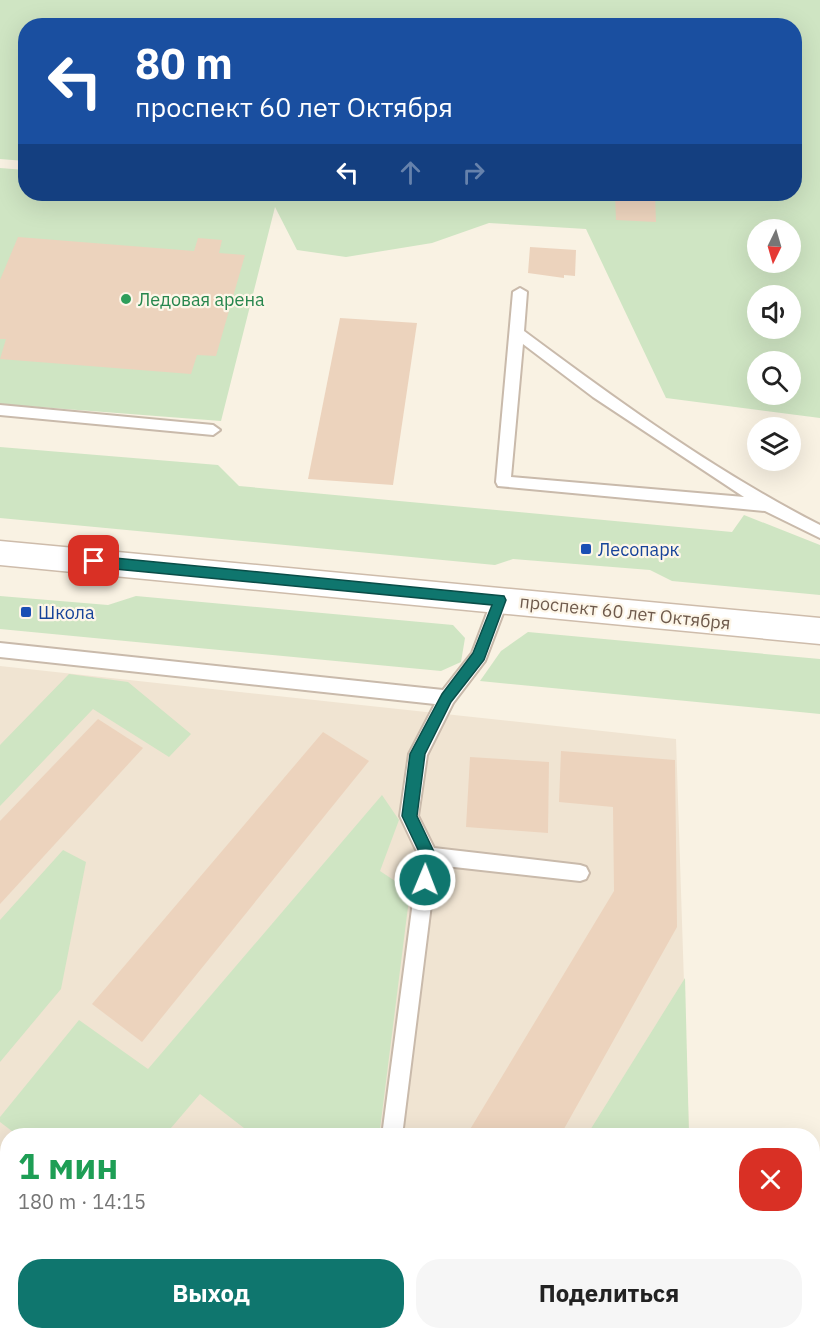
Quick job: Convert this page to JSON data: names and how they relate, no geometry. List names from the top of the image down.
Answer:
{
  "streets": {
    "main road": ["проспект 60 лет Октября"]
  },
  "places": {
    "other": ["Ледовая арена"],
    "transit": ["Лесопарк", "Школа"]
  },
  "north": "bottom",
  "page": {
    "turn": ["80 m", "проспект 60 лет Октября"],
    "heading": ["1 мин", "180 m · 14:15"],
    "buttons": ["Выход", "Поделиться"]
  }
}
